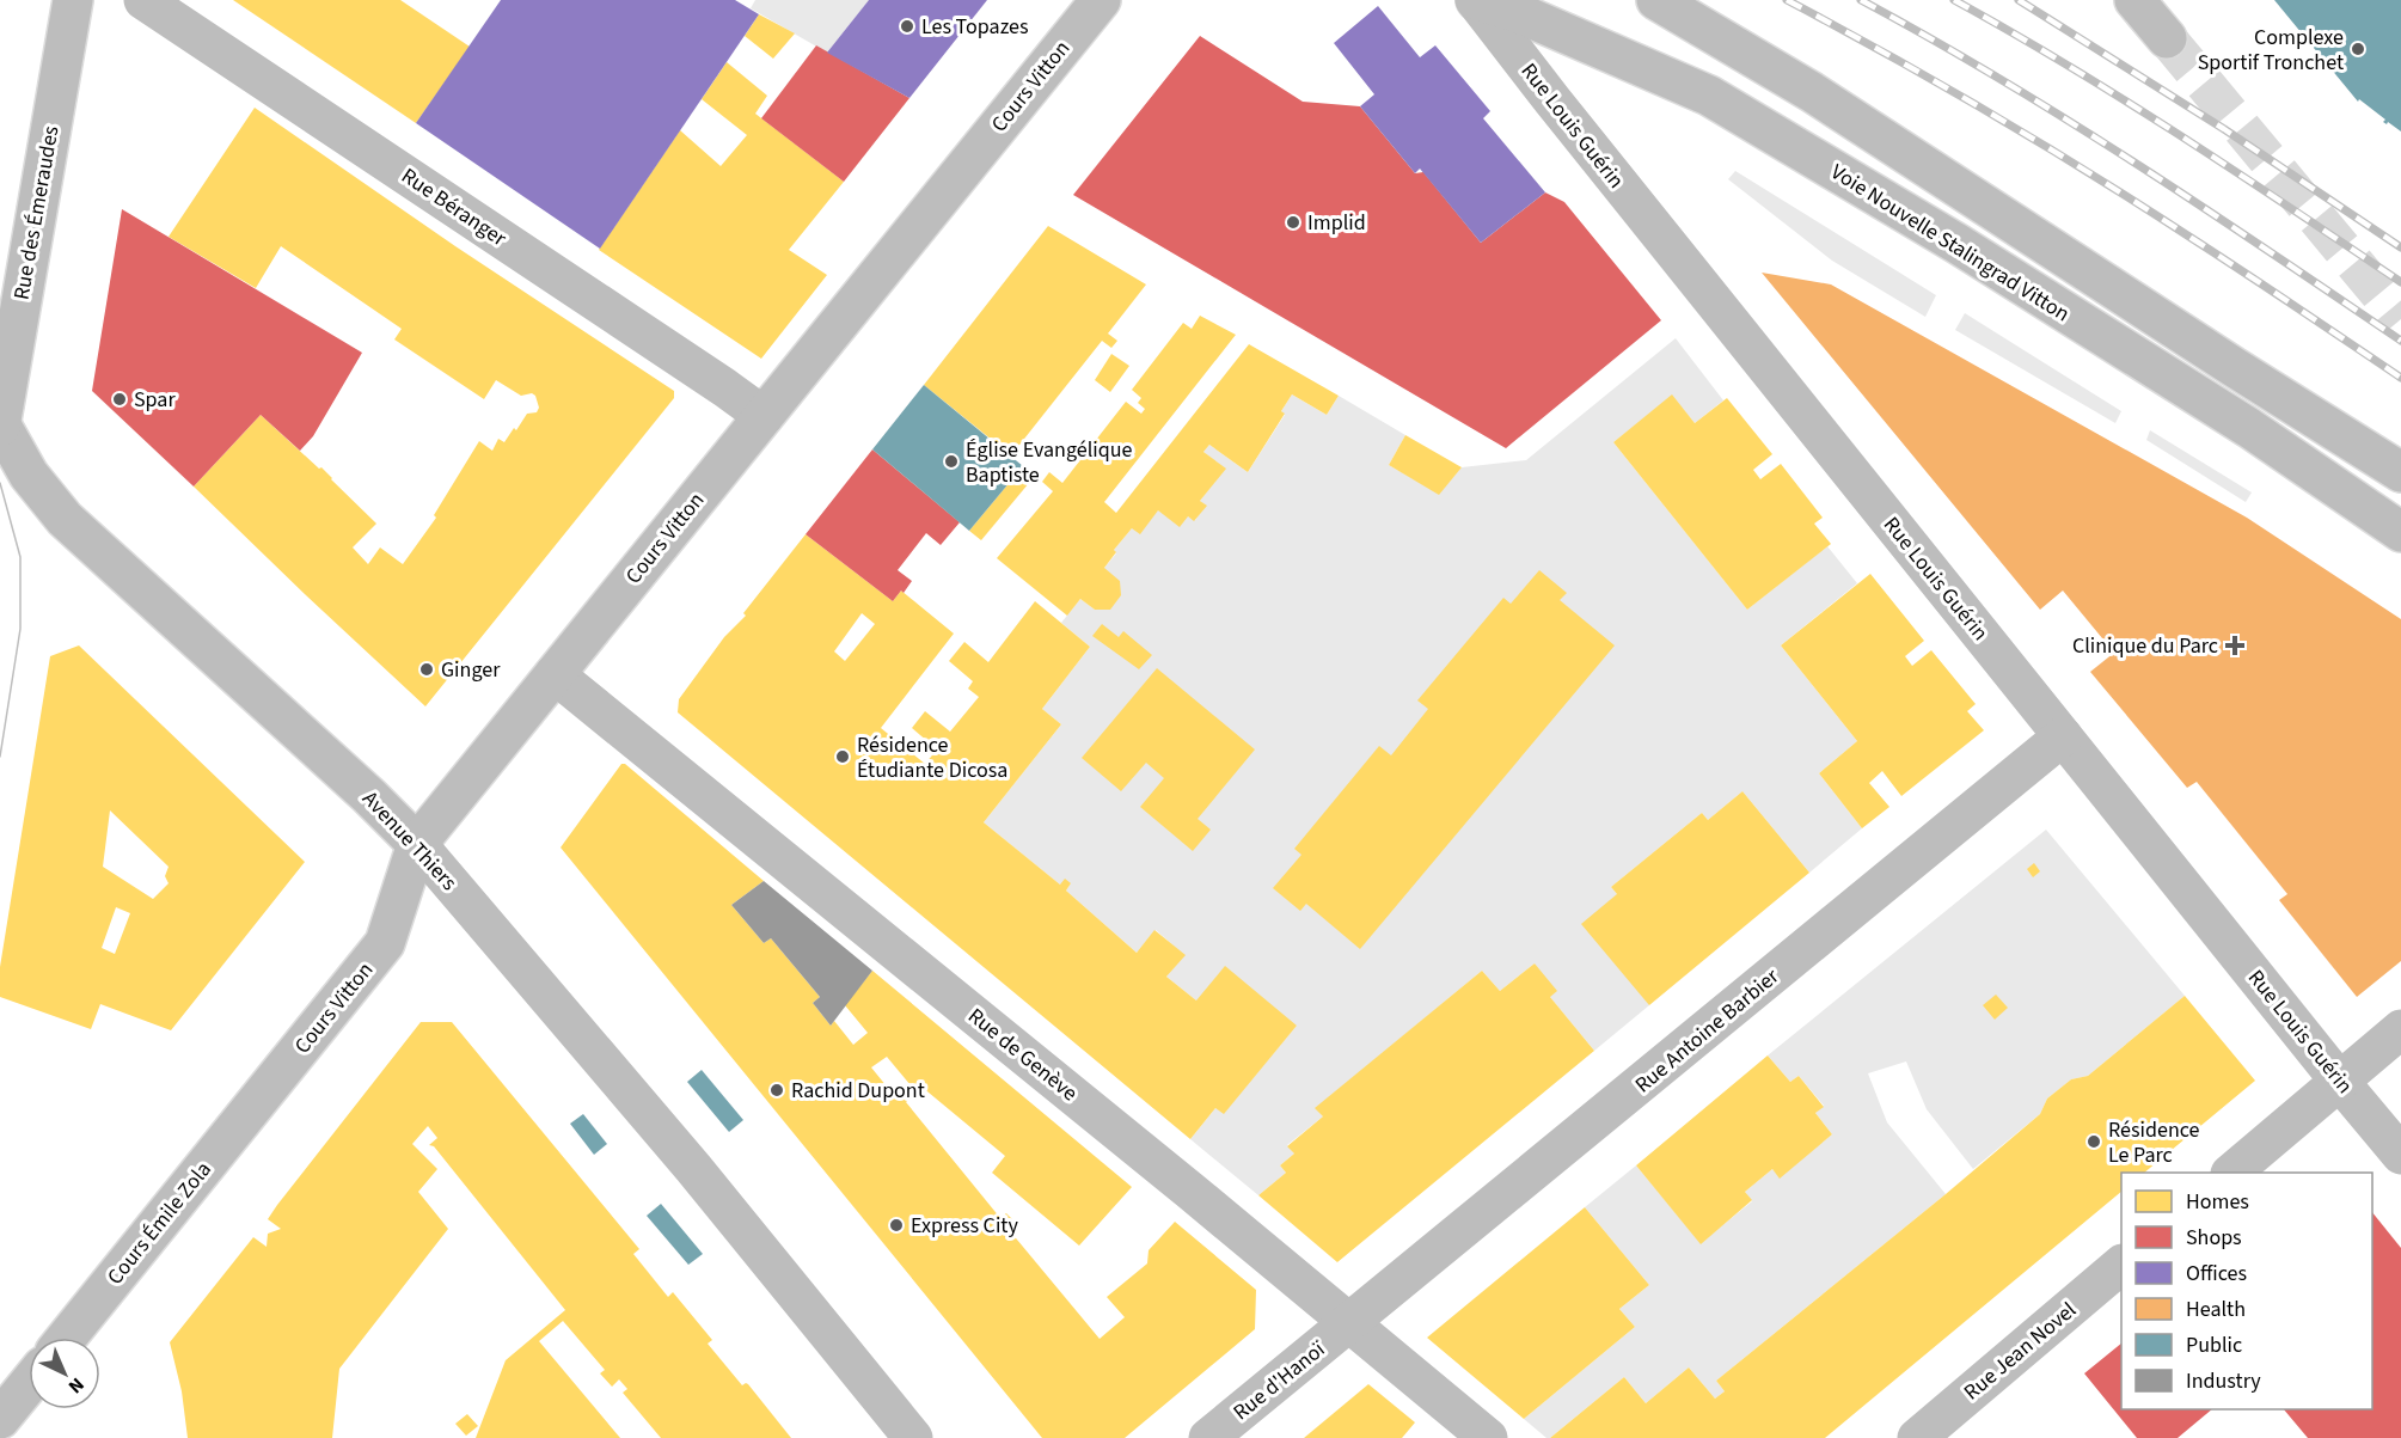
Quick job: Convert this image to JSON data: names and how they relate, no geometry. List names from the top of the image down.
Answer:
{
  "streets": {
    "street": [
      "Cours Vitton",
      "Rue Louis Guérin",
      "Rue Béranger",
      "Rue des Émeraudes",
      "Voie Nouvelle Stalingrad Vitton",
      "Avenue Thiers",
      "Rue Antoine Barbier",
      "Rue de Genève",
      "Cours Émile Zola",
      "Rue Jean Novel",
      "Rue d'Hanoï"
    ]
  },
  "crossings": [
    ["Cours Vitton", "Rue Béranger"],
    ["Cours Vitton", "Avenue Thiers"],
    ["Cours Vitton", "Rue de Genève"],
    ["Cours Vitton", "Cours Émile Zola"],
    ["Rue Louis Guérin", "Voie Nouvelle Stalingrad Vitton"],
    ["Rue Louis Guérin", "Rue Antoine Barbier"],
    ["Rue des Émeraudes", "Avenue Thiers"],
    ["Rue Antoine Barbier", "Rue de Genève"],
    ["Rue Antoine Barbier", "Rue d'Hanoï"],
    ["Rue de Genève", "Rue d'Hanoï"]
  ],
  "places": {
    "other": [
      "Les Topazes",
      "Complexe Sportif Tronchet",
      "Implid",
      "Spar",
      "Église Evangélique Baptiste",
      "Ginger",
      "Résidence Étudiante Dicosa",
      "Rachid Dupont",
      "Résidence Le Parc",
      "Express City"
    ],
    "health": ["Clinique du Parc"]
  },
  "legend": [
    "Homes",
    "Shops",
    "Offices",
    "Health",
    "Public",
    "Industry"
  ],
  "north": "bottom right"
}
